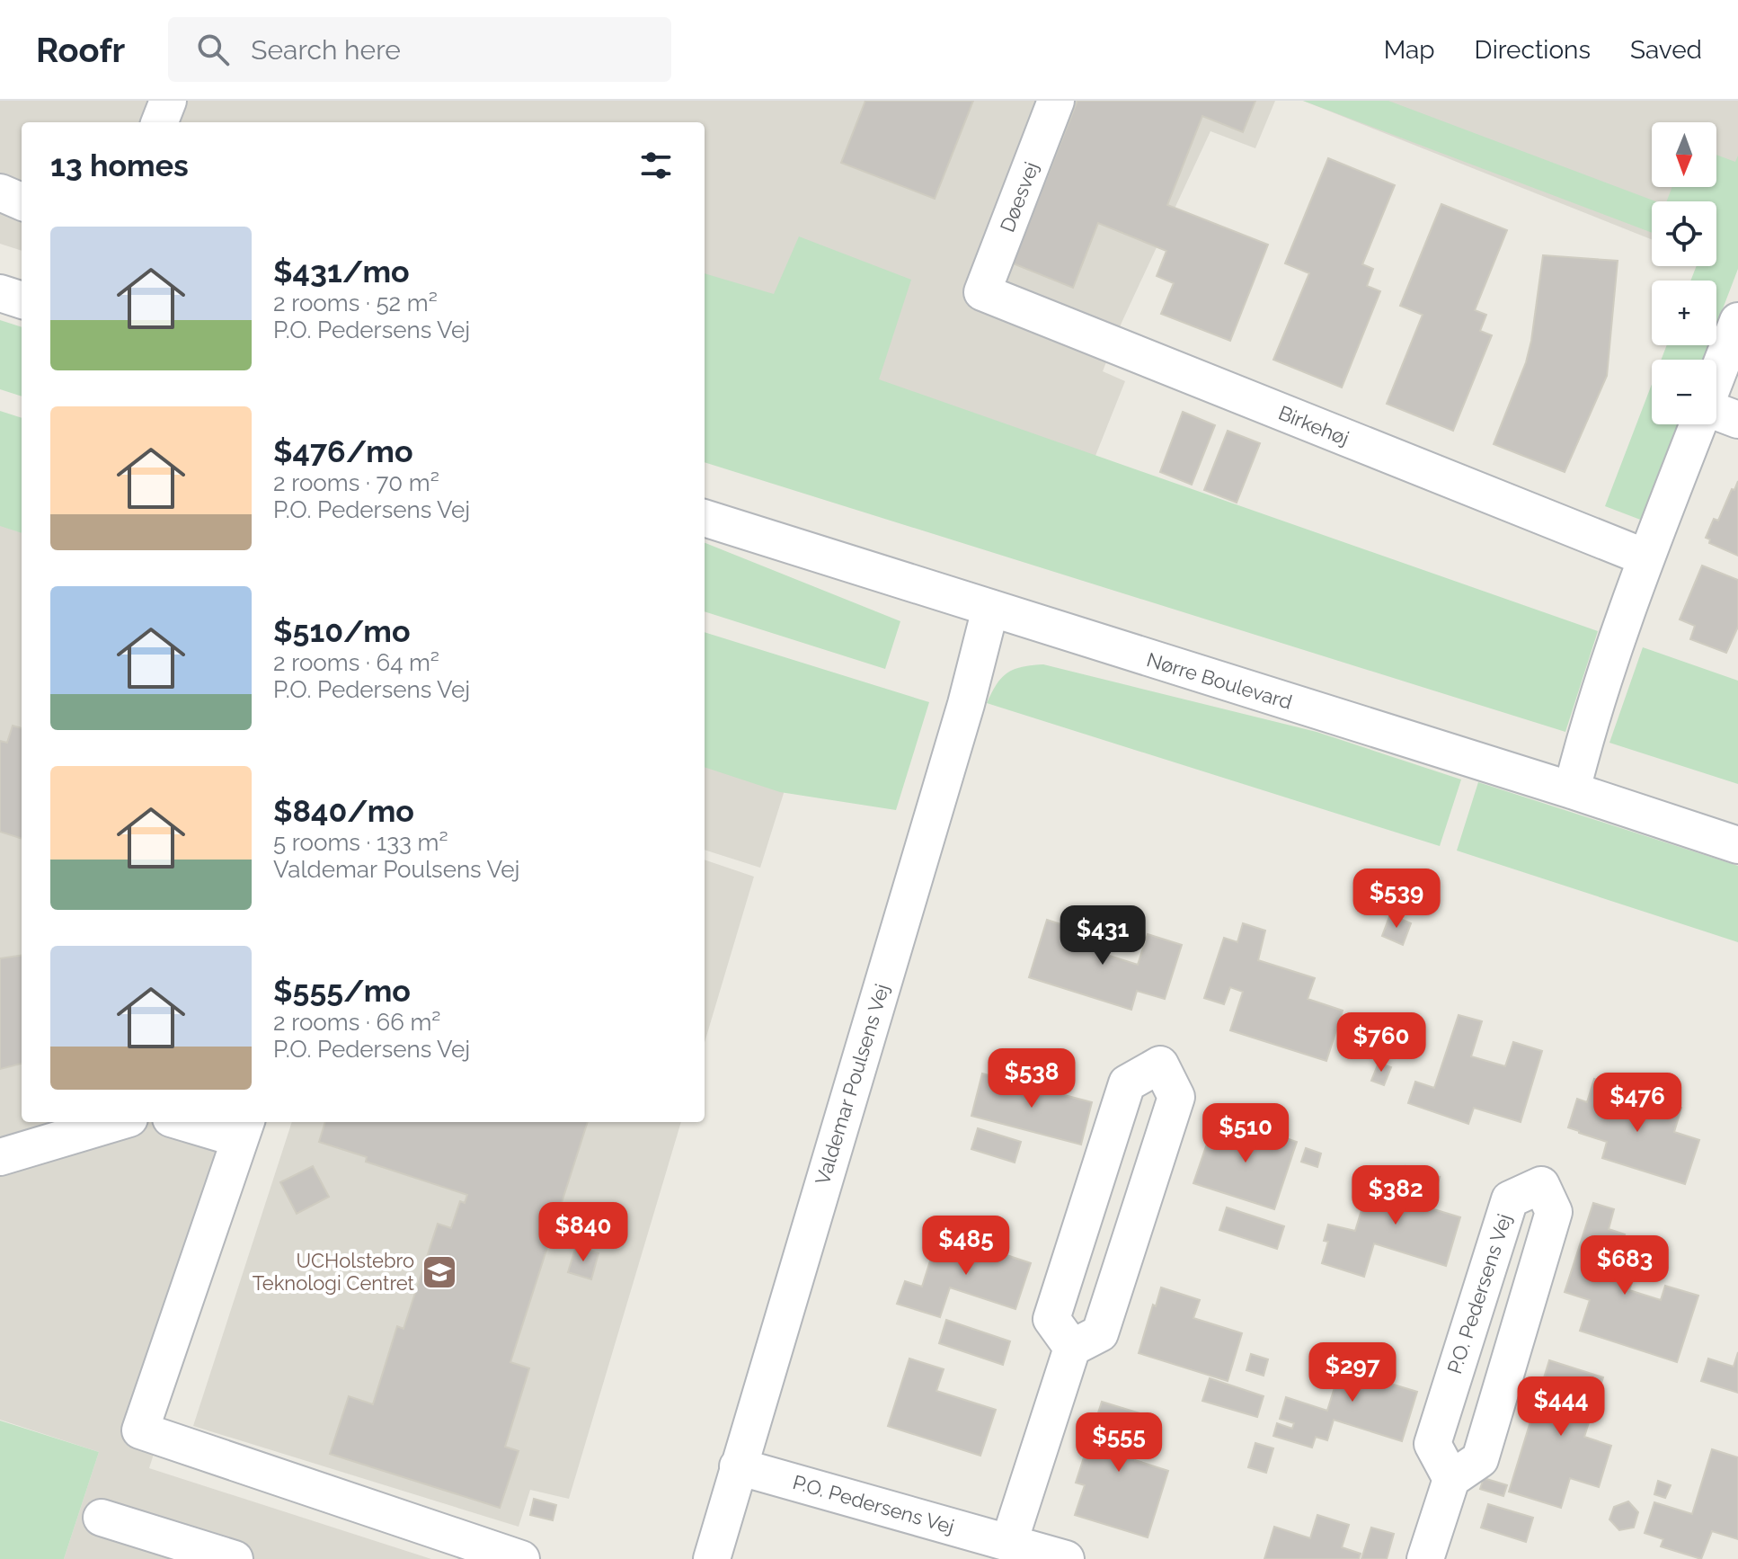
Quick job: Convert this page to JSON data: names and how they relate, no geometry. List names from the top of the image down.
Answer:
{
  "streets": {
    "street": [
      "Døesvej",
      "Birkehøj",
      "Nørre Boulevard",
      "Valdemar Poulsens Vej",
      "P.O. Pedersens Vej"
    ]
  },
  "crossings": [
    ["Døesvej", "Birkehøj"],
    ["Nørre Boulevard", "Valdemar Poulsens Vej"],
    ["Valdemar Poulsens Vej", "P.O. Pedersens Vej"]
  ],
  "places": {
    "school or university": ["UCHolstebro Teknologi Centret"]
  },
  "north": "bottom",
  "page": {
    "header": "Roofr",
    "search": "Search here",
    "nav": ["Map", "Directions", "Saved"],
    "map_buttons": ["+", "−"],
    "heading": "13 homes",
    "list": [
      {
        "name": "$431/mo",
        "note": "2 rooms · 52 m² · P.O. Pedersens Vej"
      },
      {
        "name": "$476/mo",
        "note": "2 rooms · 70 m² · P.O. Pedersens Vej"
      },
      {
        "name": "$510/mo",
        "note": "2 rooms · 64 m² · P.O. Pedersens Vej"
      },
      {
        "name": "$840/mo",
        "note": "5 rooms · 133 m² · Valdemar Poulsens Vej"
      },
      {
        "name": "$555/mo",
        "note": "2 rooms · 66 m² · P.O. Pedersens Vej"
      }
    ],
    "price": [
      "$539",
      "$431",
      "$760",
      "$538",
      "$476",
      "$510",
      "$382",
      "$840",
      "$485",
      "$683",
      "$297",
      "$444",
      "$555"
    ]
  }
}
